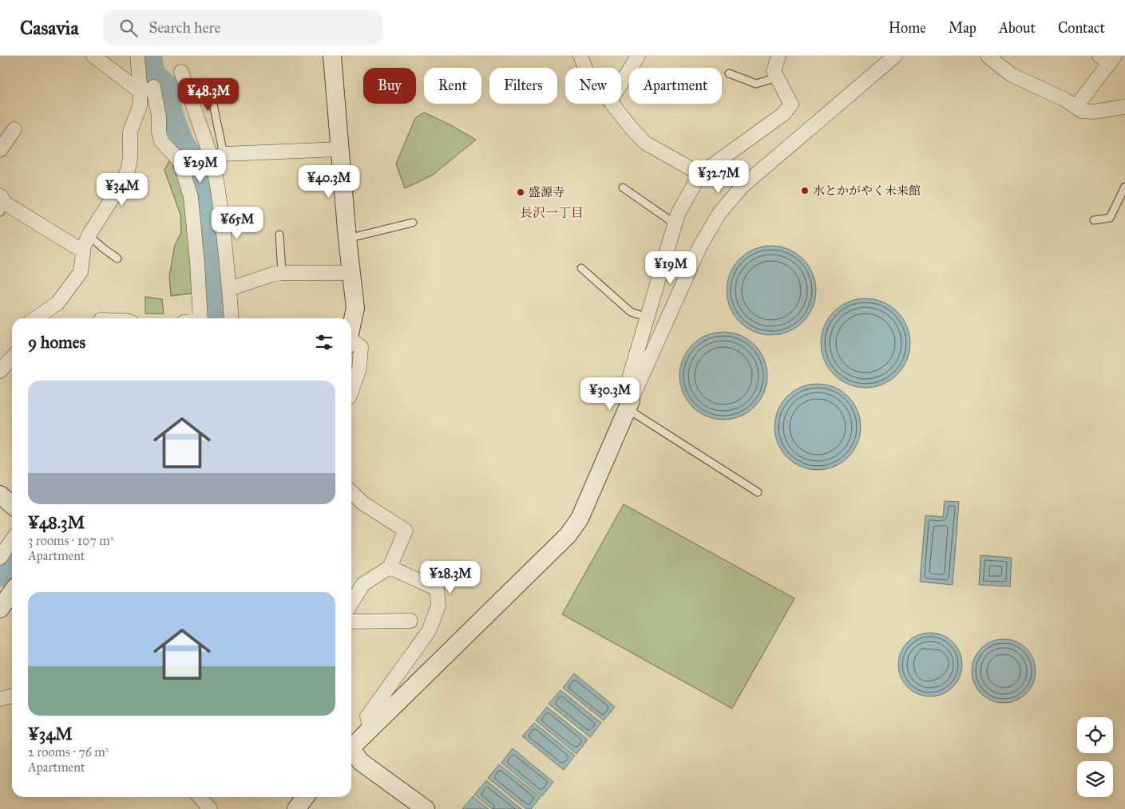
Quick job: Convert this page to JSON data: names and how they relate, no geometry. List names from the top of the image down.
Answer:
{
  "districts": ["長沢一丁目"],
  "places": ["水とかがやく未来館", "盛源寺"],
  "page": {
    "header": "Casavia",
    "search": "Search here",
    "nav": [
      "Home",
      "Map",
      "About",
      "Contact"
    ],
    "chip": [
      "Buy",
      "Rent",
      "Filters",
      "New",
      "Apartment"
    ],
    "price": [
      "¥48.3M",
      "¥29M",
      "¥32.7M",
      "¥40.3M",
      "¥34M",
      "¥65M",
      "¥19M",
      "¥30.3M",
      "¥28.3M"
    ],
    "heading": "9 homes",
    "list": [
      {
        "name": "¥48.3M",
        "note": "3 rooms · 107 m² · Apartment"
      },
      {
        "name": "¥34M",
        "note": "2 rooms · 76 m² · Apartment"
      }
    ]
  }
}
